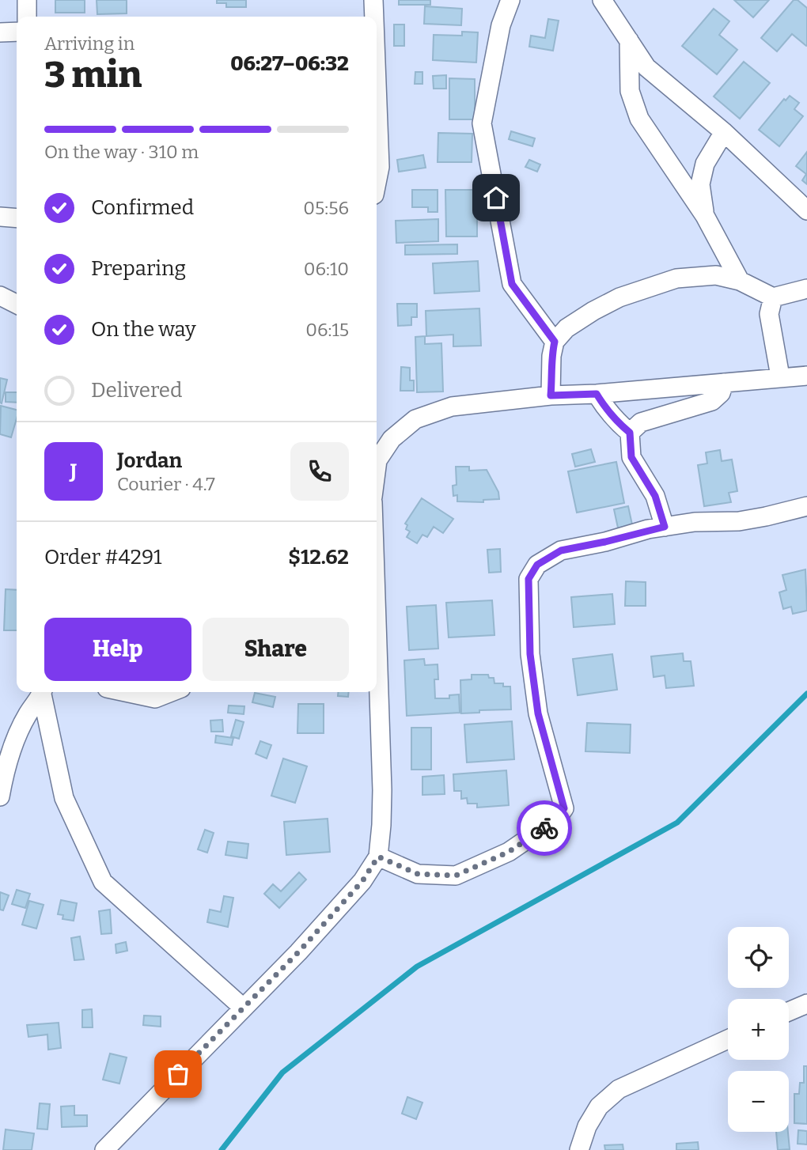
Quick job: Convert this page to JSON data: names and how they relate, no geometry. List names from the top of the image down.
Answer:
{
  "page": {
    "heading": ["3 min", "Arriving in", "06:27–06:32"],
    "panel": [
      "Jordan",
      "Courier · 4.7",
      "Order #4291",
      "$12.62"
    ],
    "bar": "On the way · 310 m",
    "list": [
      ["Confirmed", "05:56"],
      ["Preparing", "06:10"],
      ["On the way", "06:15"],
      "Delivered"
    ],
    "round": "J",
    "buttons": ["Help", "Share"],
    "map_buttons": ["+", "−"]
  }
}
